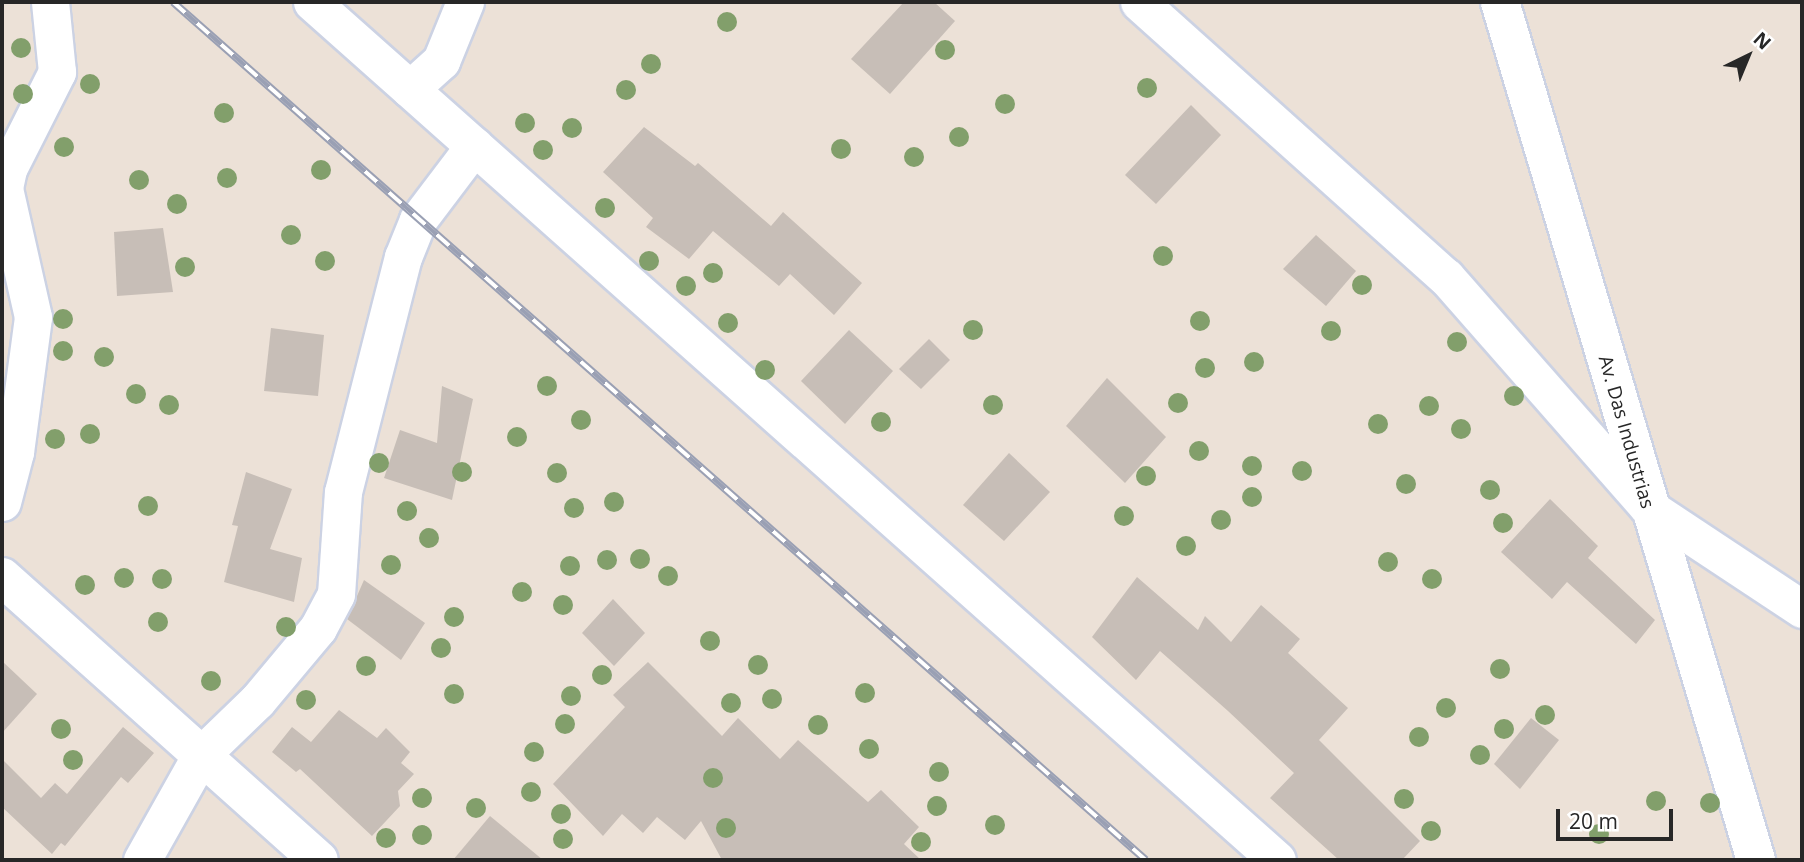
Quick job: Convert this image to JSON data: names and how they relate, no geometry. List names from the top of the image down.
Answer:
{
  "streets": {
    "main road": ["Av. Das Industrias"]
  },
  "scale_bar": "20 m",
  "north": "top right"
}
